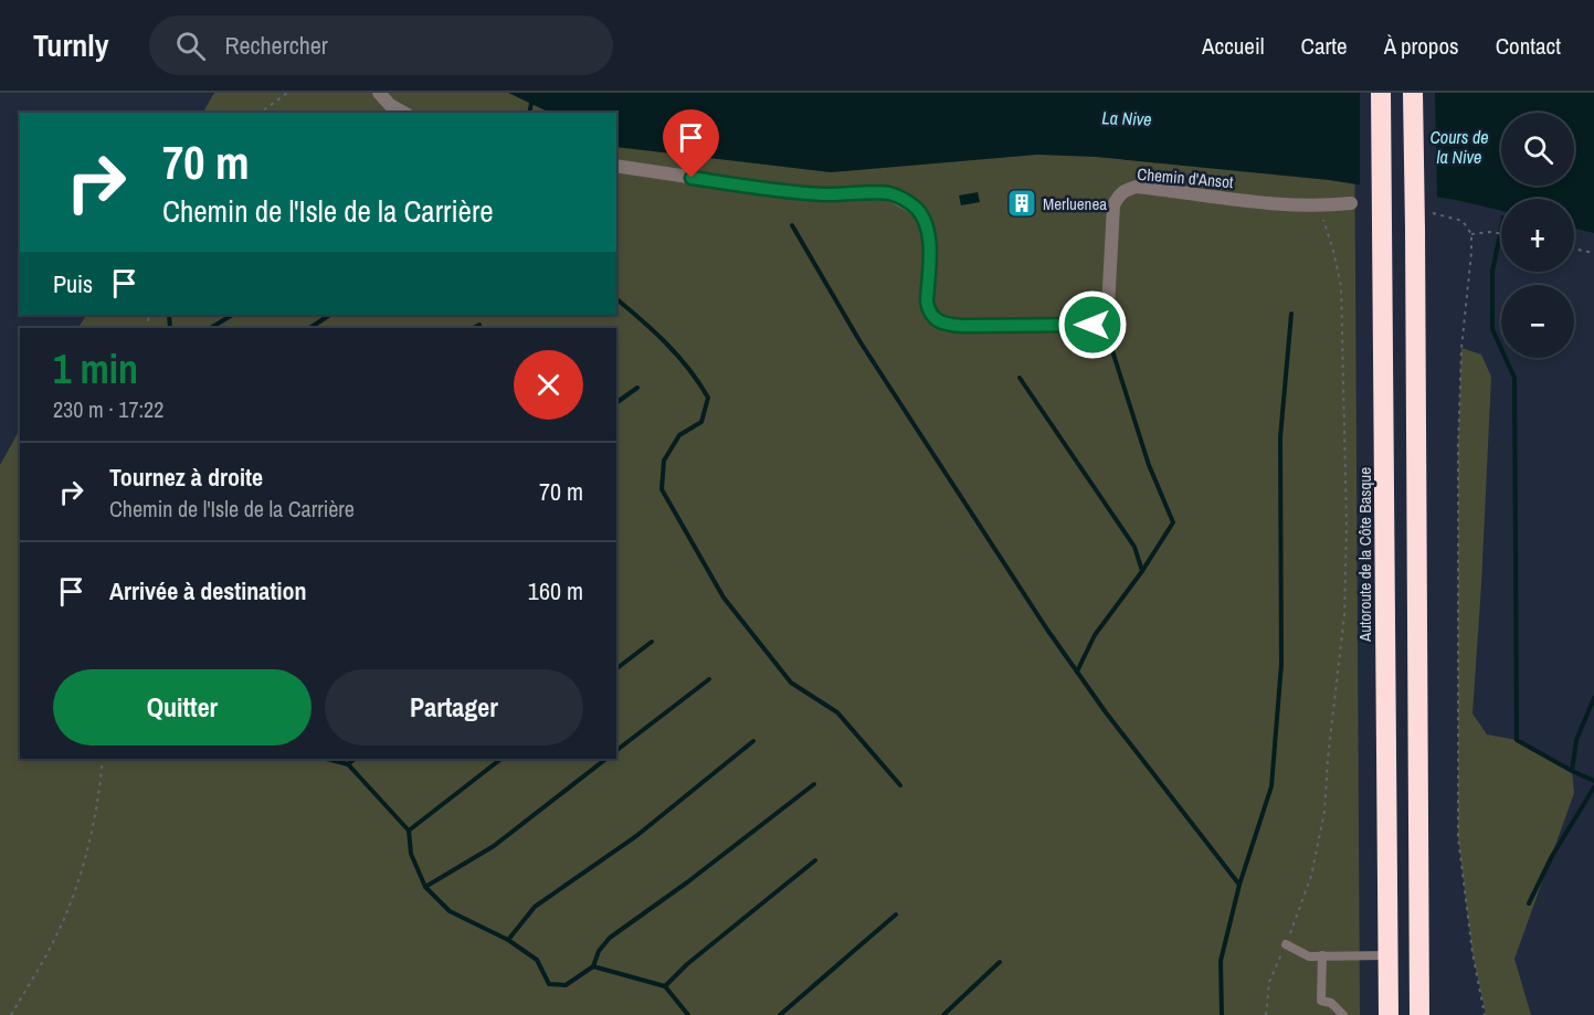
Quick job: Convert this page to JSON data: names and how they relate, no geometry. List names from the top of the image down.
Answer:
{
  "streets": {
    "highway": ["Autoroute de la Côte Basque"],
    "street": ["Chemin d'Ansot"]
  },
  "water": ["La Nive", "Cours de la Nive"],
  "places": {
    "building": ["Merluenea"]
  },
  "page": {
    "header": "Turnly",
    "search": "Rechercher",
    "nav": [
      "Accueil",
      "Carte",
      "À propos",
      "Contact"
    ],
    "map_buttons": ["+", "−"],
    "turn": ["70 m", "Chemin de l'Isle de la Carrière"],
    "then": "Puis",
    "heading": ["1 min", "230 m · 17:22"],
    "list": [
      {
        "name": "Tournez à droite",
        "note": "Chemin de l'Isle de la Carrière",
        "value": "70 m"
      },
      {
        "name": "Arrivée à destination",
        "value": "160 m"
      }
    ],
    "buttons": ["Quitter", "Partager"]
  }
}
